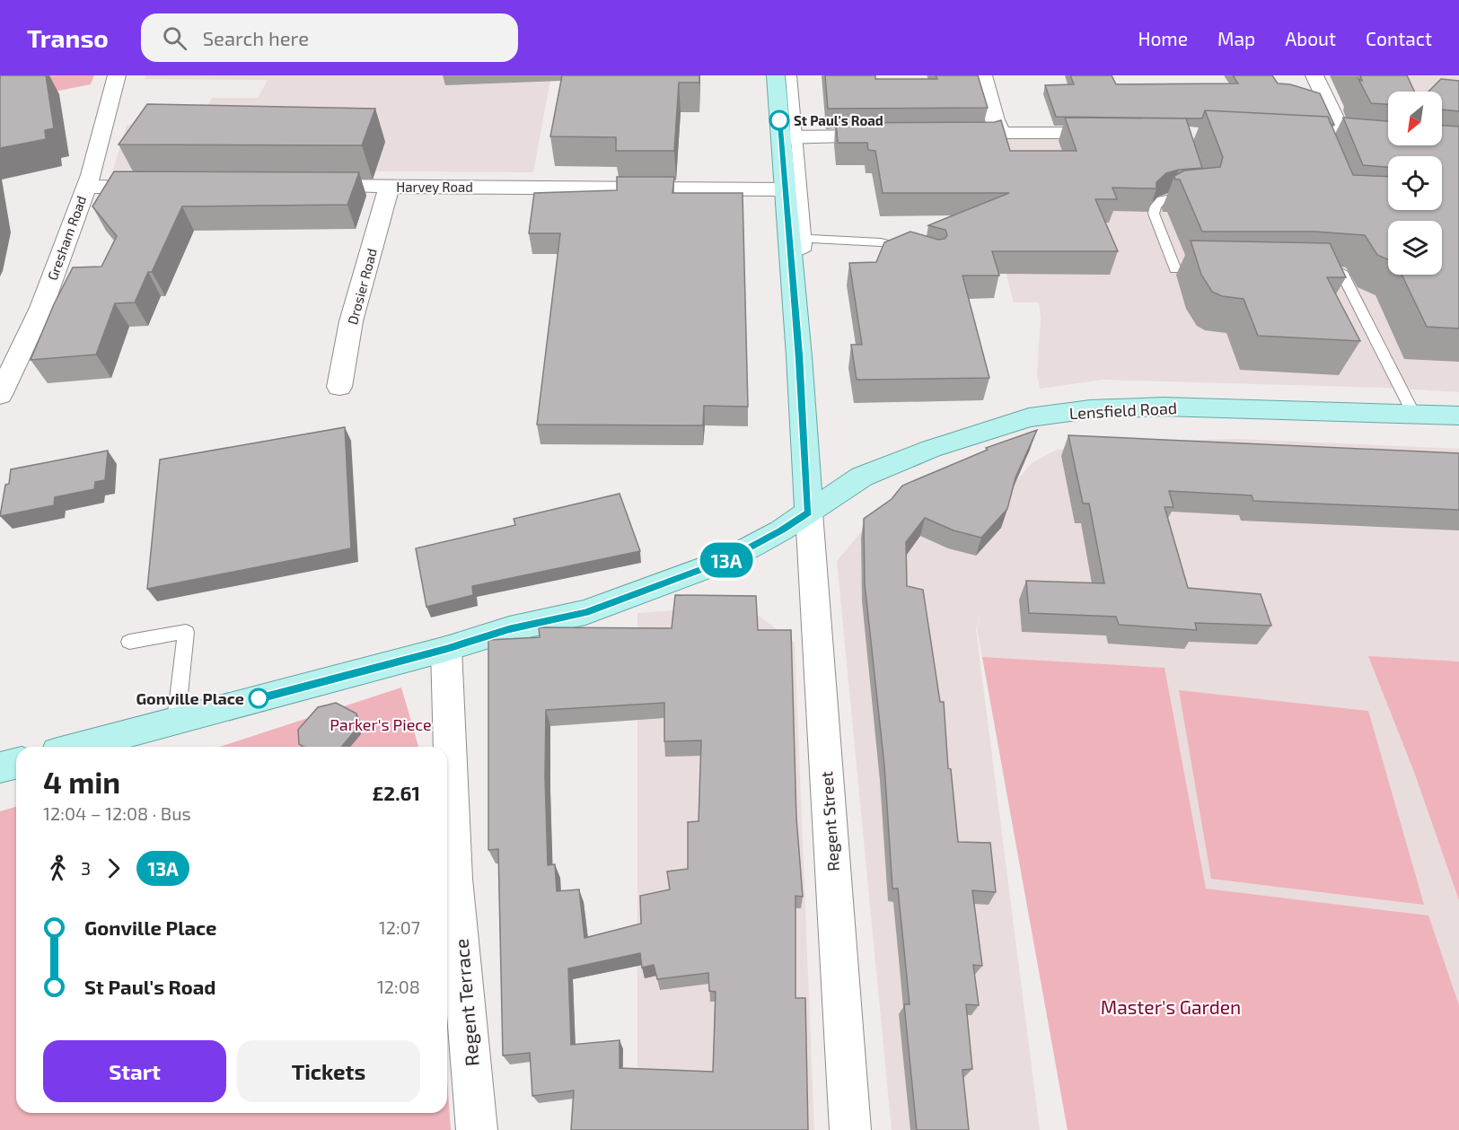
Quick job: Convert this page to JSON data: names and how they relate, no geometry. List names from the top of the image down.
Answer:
{
  "streets": {
    "main road": ["Lensfield Road"],
    "street": [
      "Harvey Road",
      "Gresham Road",
      "Drosier Road",
      "Regent Street",
      "Regent Terrace"
    ]
  },
  "crossings": [
    ["Harvey Road", "Drosier Road"],
    ["Lensfield Road", "Regent Street"]
  ],
  "parks": ["Parker's Piece", "Master's Garden"],
  "places": ["St Paul's Road", "Gonville Place"],
  "lines": ["bus line 13A"],
  "north": "bottom left",
  "page": {
    "header": "Transo",
    "search": "Search here",
    "nav": [
      "Home",
      "Map",
      "About",
      "Contact"
    ],
    "on_map": "13A",
    "heading": ["4 min", "12:04 – 12:08 · Bus", "£2.61"],
    "legs": ["3", "13A"],
    "list": [
      {
        "name": "Gonville Place",
        "value": "12:07"
      },
      {
        "name": "St Paul's Road",
        "value": "12:08"
      }
    ],
    "buttons": ["Start", "Tickets"]
  }
}
